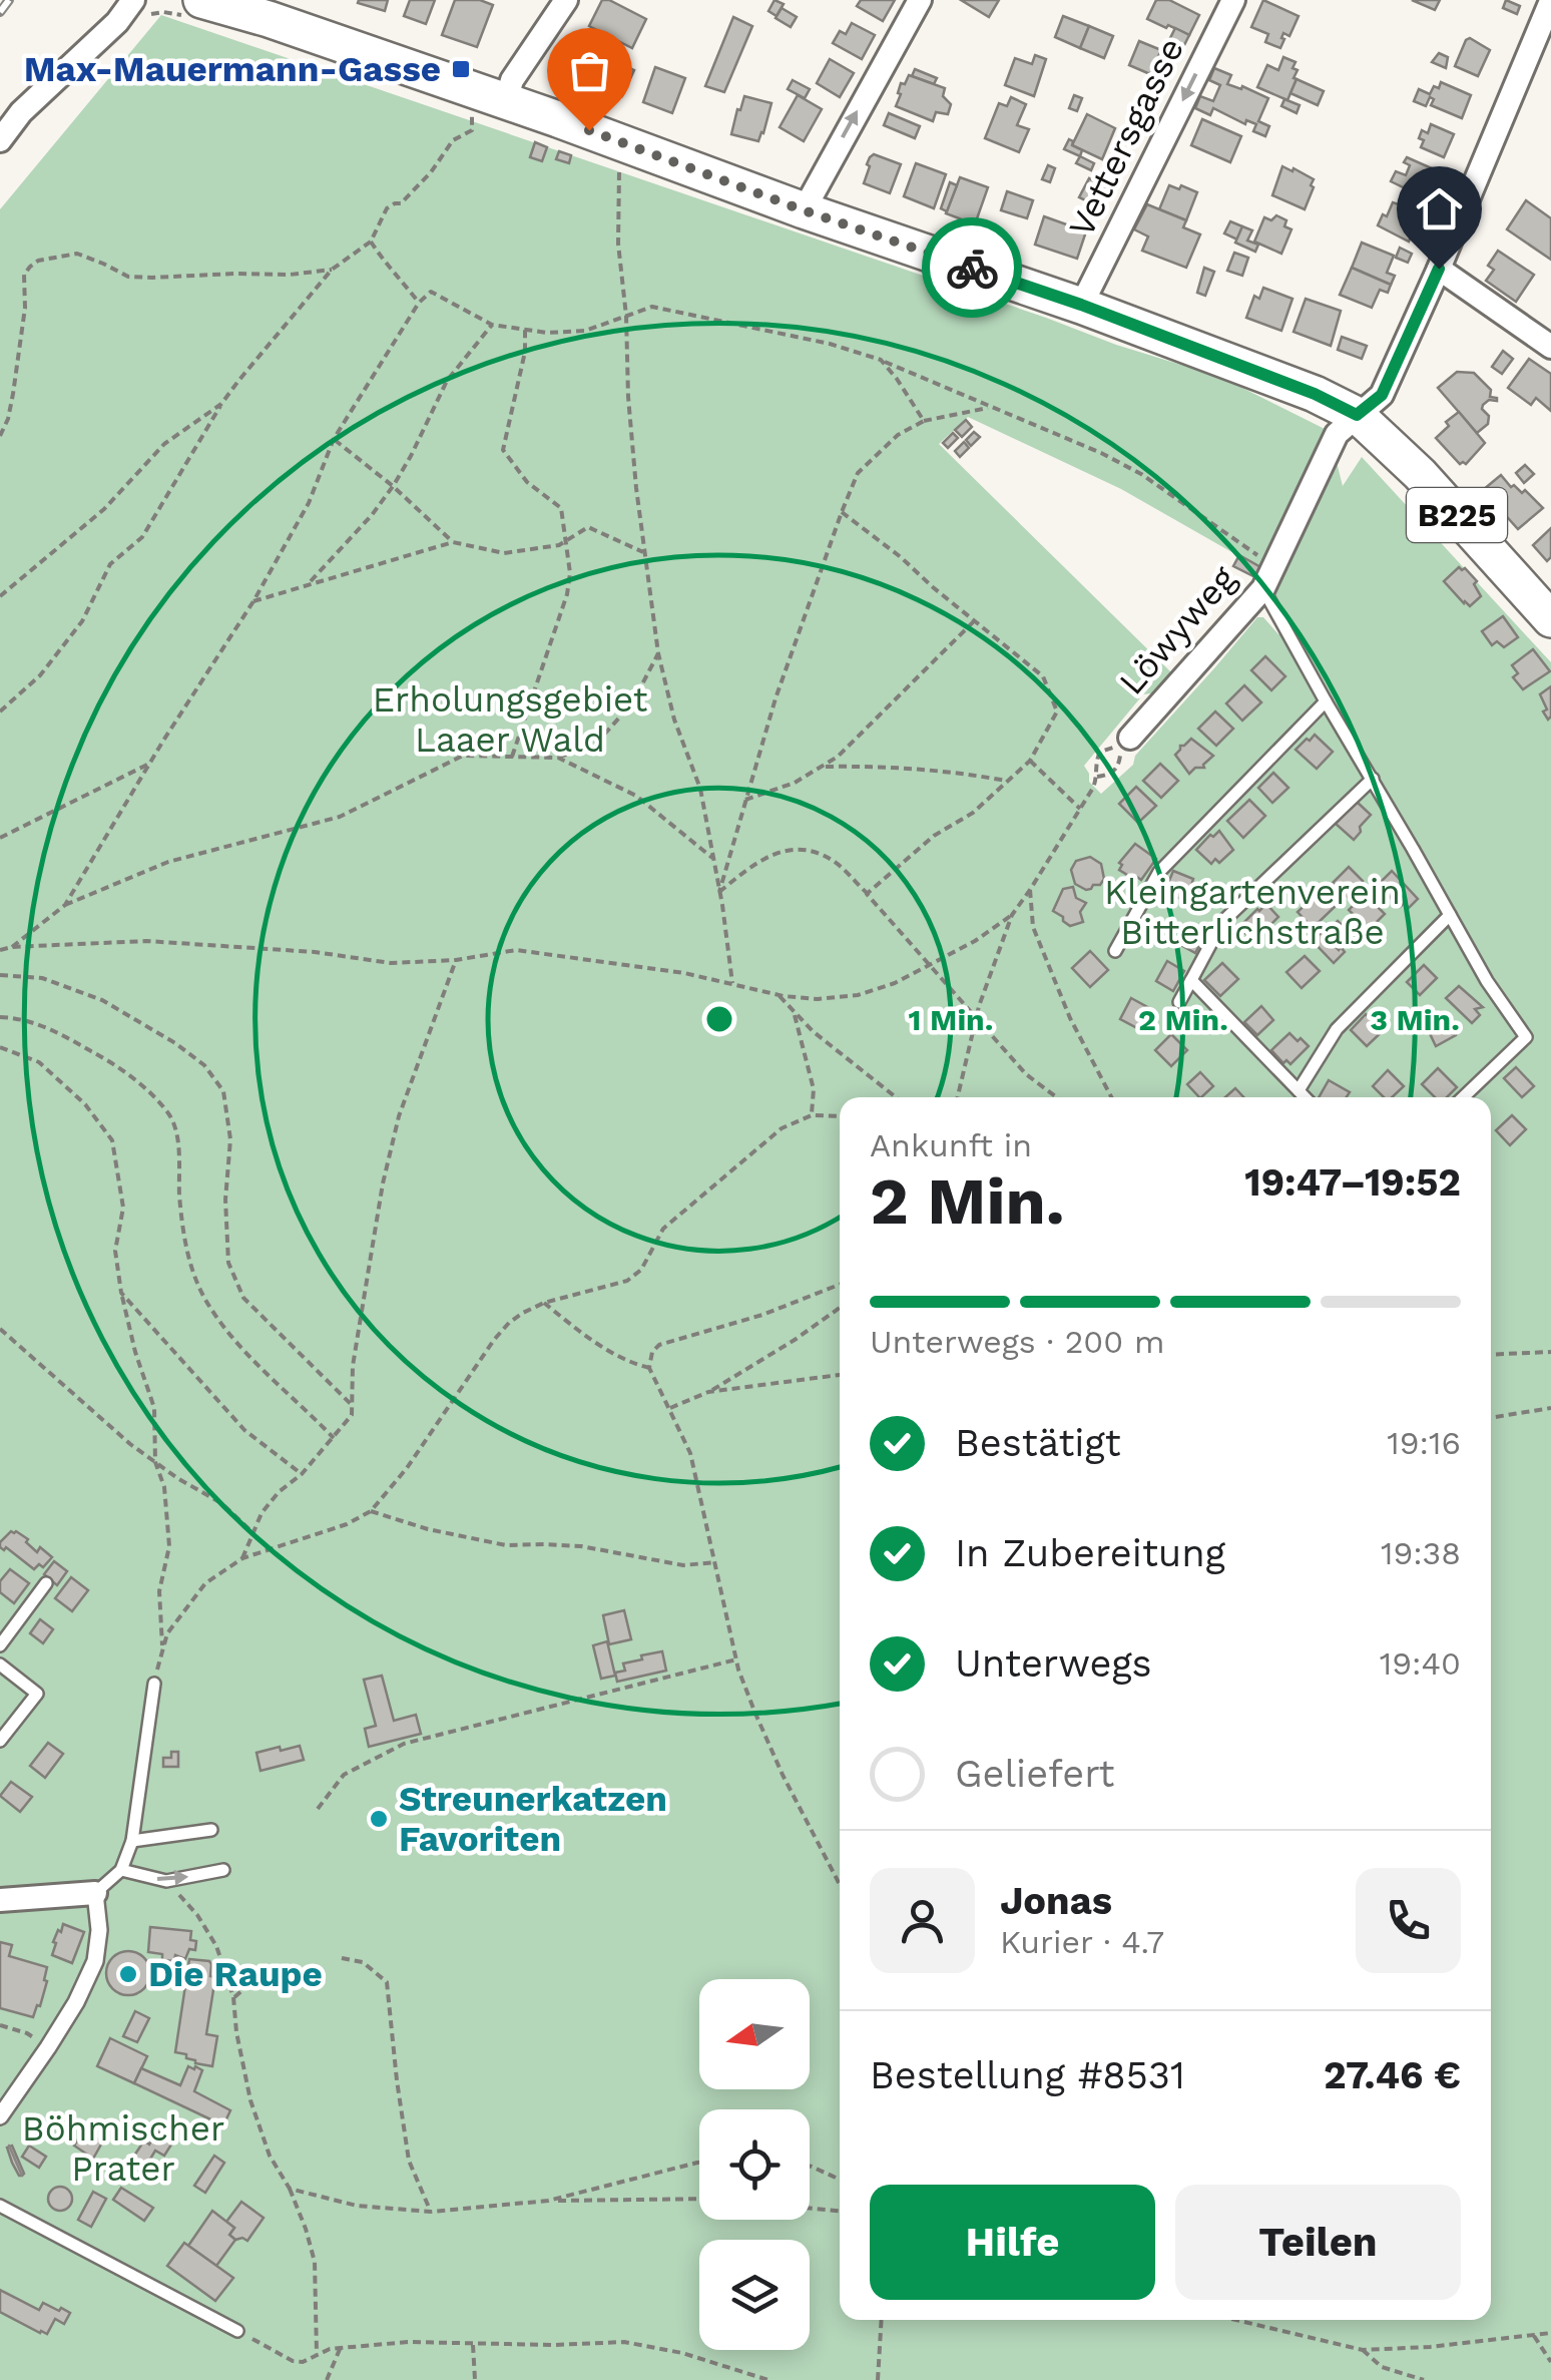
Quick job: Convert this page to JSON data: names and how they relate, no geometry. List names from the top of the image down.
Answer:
{
  "streets": {
    "main road": ["B225"],
    "street": ["Vettersgasse", "Löwyweg"]
  },
  "crossings": [
    ["Vettersgasse", "B225"],
    ["B225", "Löwyweg"]
  ],
  "one_way": ["Vettersgasse"],
  "parks": ["Erholungsgebiet Laaer Wald", "Kleingartenverein Bitterlichstraße", "Böhmischer Prater"],
  "places": {
    "transit": ["Max-Mauermann-Gasse"],
    "other": ["Streunerkatzen Favoriten", "Die Raupe"]
  },
  "north": "left",
  "page": {
    "heading": ["2 Min.", "Ankunft in", "19:47–19:52"],
    "panel": [
      "Jonas",
      "Kurier · 4.7",
      "Bestellung #8531",
      "27.46 €"
    ],
    "bar": "Unterwegs · 200 m",
    "list": [
      ["Bestätigt", "19:16"],
      ["In Zubereitung", "19:38"],
      ["Unterwegs", "19:40"],
      "Geliefert"
    ],
    "buttons": ["Hilfe", "Teilen"]
  },
  "rings": ["1 Min.", "2 Min.", "3 Min."]
}
